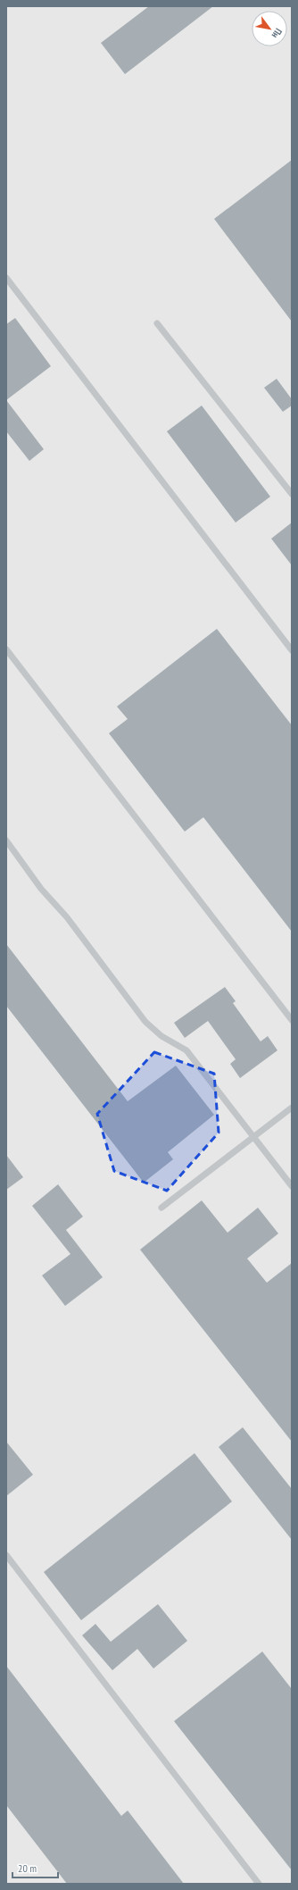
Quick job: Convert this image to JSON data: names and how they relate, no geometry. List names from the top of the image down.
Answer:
{
  "scale_bar": "20 m",
  "north": "bottom right"
}
